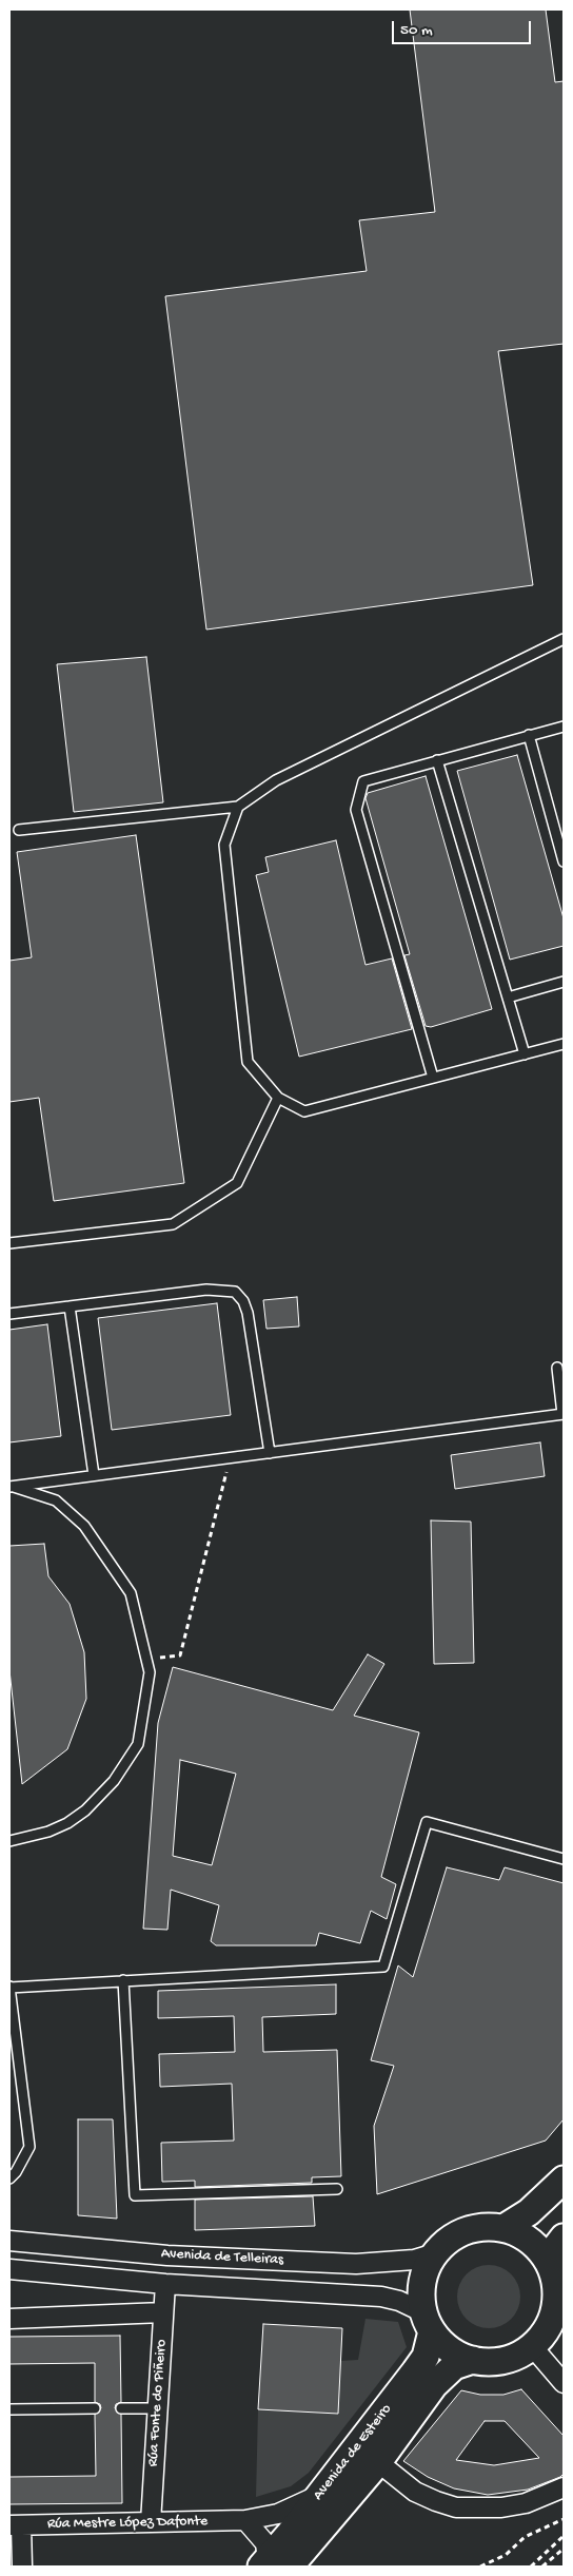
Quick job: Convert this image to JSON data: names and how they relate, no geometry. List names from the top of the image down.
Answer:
{
  "streets": {
    "main road": ["Avenida de Esteiro"],
    "street": ["Avenida de Telleiras", "Rúa Fonte do Piñeiro", "Rúa Mestre López Dafonte"]
  },
  "crossings": [
    ["Avenida de Telleiras", "Rúa Fonte do Piñeiro"],
    ["Avenida de Telleiras", "Avenida de Esteiro"],
    ["Rúa Fonte do Piñeiro", "Rúa Mestre López Dafonte"],
    ["Avenida de Esteiro", "Rúa Mestre López Dafonte"]
  ],
  "scale_bar": "50 m"
}
